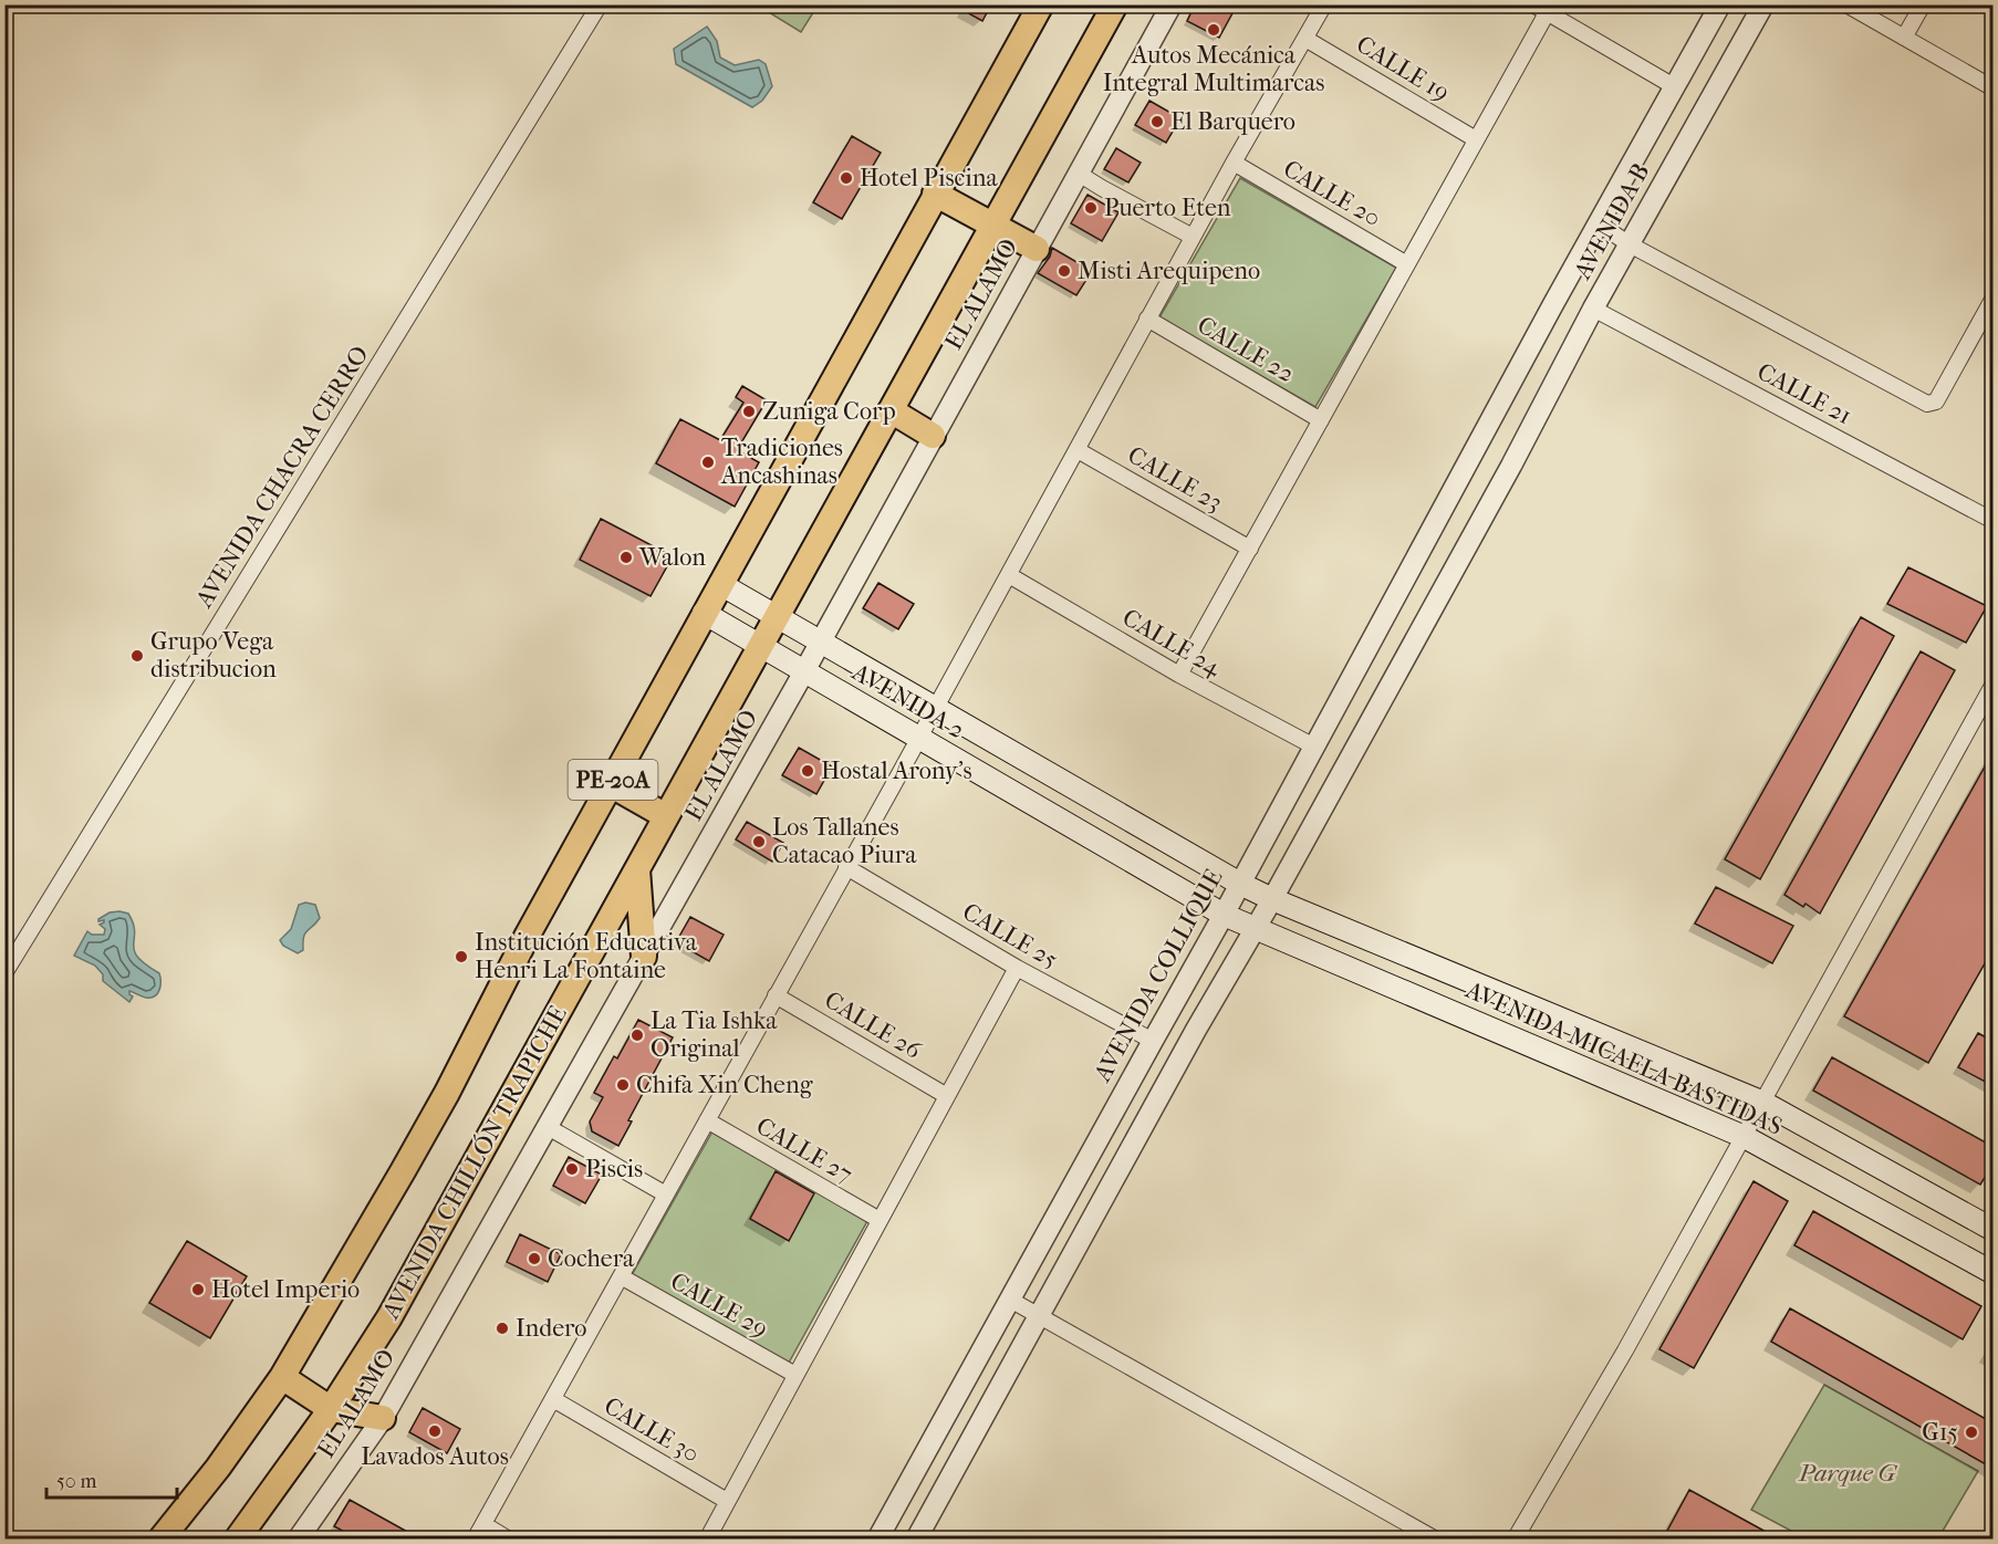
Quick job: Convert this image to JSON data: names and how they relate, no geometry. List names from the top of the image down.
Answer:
{
  "streets": {
    "main road": [
      "AVENIDA 2",
      "PE-20A",
      "AVENIDA MICAELA BASTIDAS",
      "AVENIDA CHILLÓN TRAPICHE"
    ],
    "street": [
      "CALLE 19",
      "CALLE 20",
      "AVENIDA B",
      "EL ALAMO",
      "CALLE 22",
      "CALLE 21",
      "AVENIDA CHACRA CERRO",
      "CALLE 23",
      "CALLE 24",
      "CALLE 25",
      "AVENIDA COLLIQUE",
      "CALLE 26",
      "CALLE 27",
      "CALLE 29",
      "CALLE 30"
    ]
  },
  "crossings": [
    ["AVENIDA B", "CALLE 21"],
    ["AVENIDA B", "AVENIDA COLLIQUE"],
    ["AVENIDA B", "AVENIDA MICAELA BASTIDAS"],
    ["EL ALAMO", "AVENIDA 2"],
    ["CALLE 24", "AVENIDA COLLIQUE"],
    ["AVENIDA 2", "PE-20A"],
    ["AVENIDA 2", "AVENIDA COLLIQUE"],
    ["AVENIDA 2", "AVENIDA MICAELA BASTIDAS"],
    ["AVENIDA 2", "AVENIDA CHILLÓN TRAPICHE"],
    ["CALLE 25", "AVENIDA COLLIQUE"],
    ["AVENIDA COLLIQUE", "AVENIDA MICAELA BASTIDAS"]
  ],
  "parks": ["Parque G"],
  "places": [
    "Autos Mecánica Integral Multimarcas",
    "El Barquero",
    "Hotel Piscina",
    "Puerto Eten",
    "Misti Arequipeno",
    "Zuniga Corp",
    "Tradiciones Ancashinas",
    "Walon",
    "Grupo Vega distribucion",
    "Hostal Arony's",
    "Los Tallanes Catacao Piura",
    "Institución Educativa Henri La Fontaine",
    "La Tia Ishka Original",
    "Chifa Xin Cheng",
    "Piscis",
    "Cochera",
    "Hotel Imperio",
    "Indero",
    "Lavados Autos",
    "G15"
  ],
  "scale_bar": "50 m"
}
